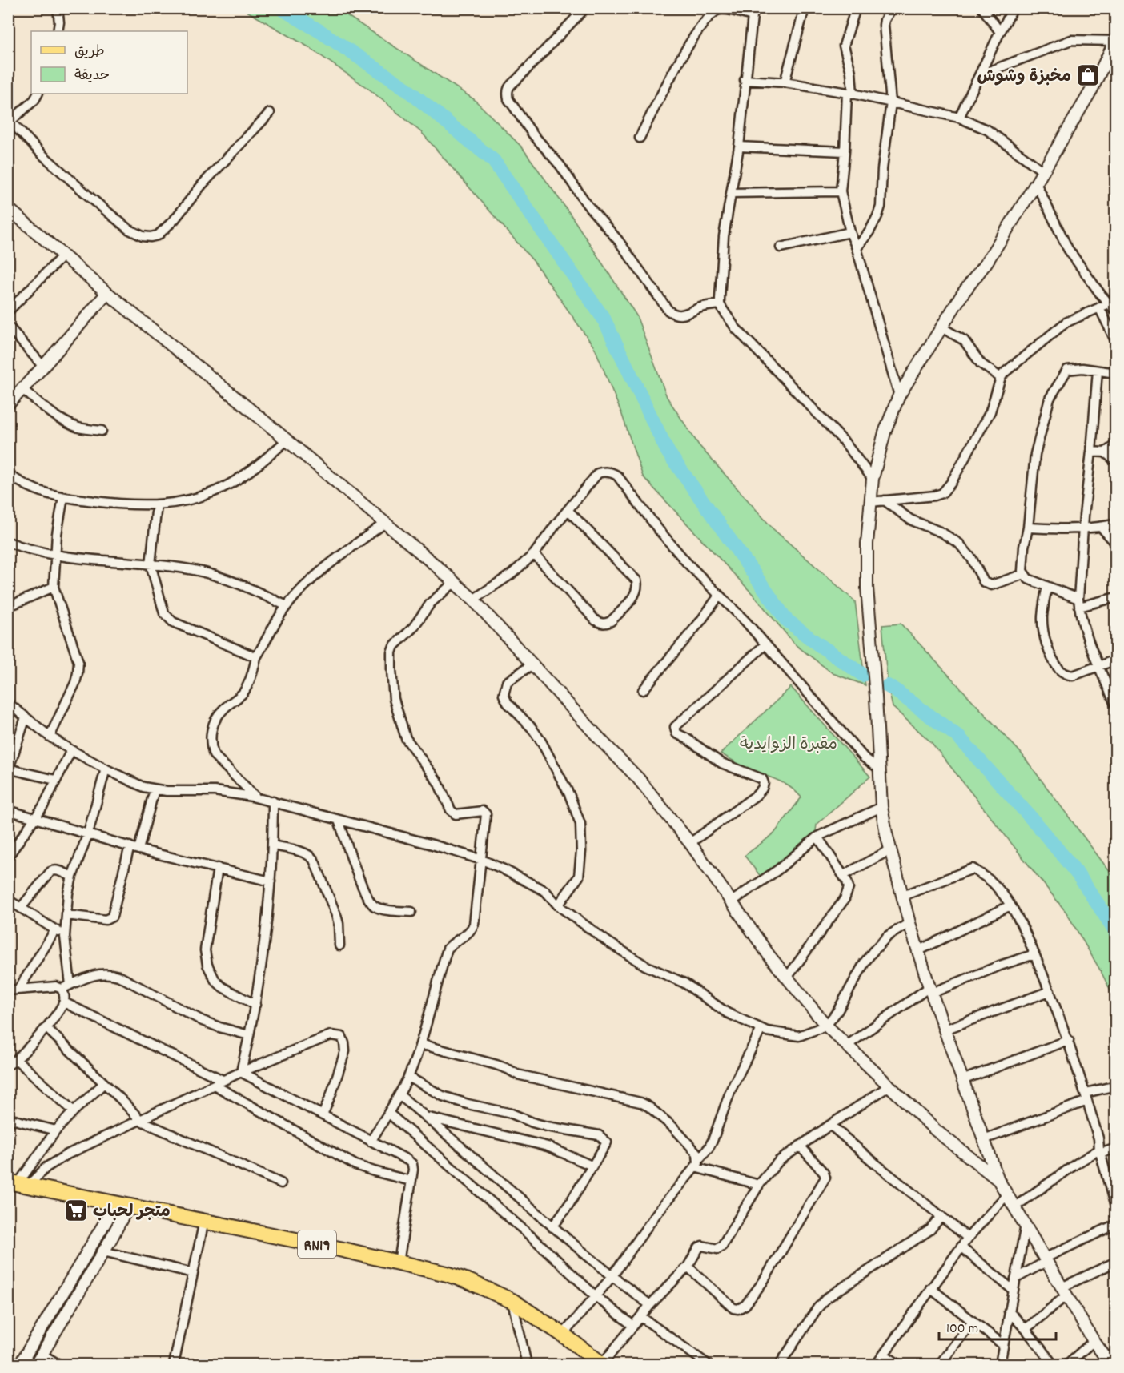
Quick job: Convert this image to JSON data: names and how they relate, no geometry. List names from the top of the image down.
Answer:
{
  "streets": {
    "main road": ["RN19"]
  },
  "parks": ["مقبرة الزوايدية"],
  "places": {
    "shop": ["مخبزة وشوش"],
    "supermarket": ["متجر لحباب"]
  },
  "legend": ["طريق", "حديقة"],
  "scale_bar": "100 m"
}
